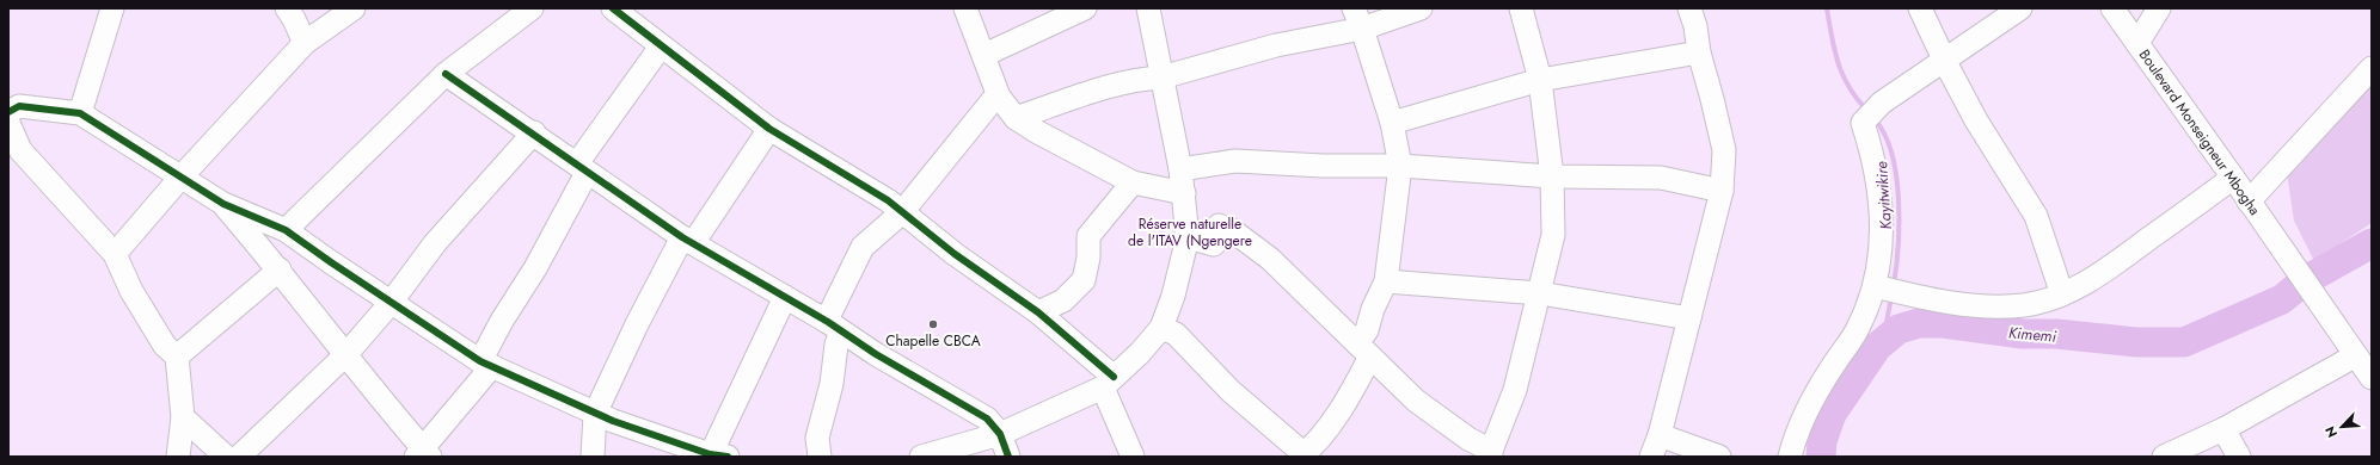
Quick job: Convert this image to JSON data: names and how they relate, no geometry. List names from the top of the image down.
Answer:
{
  "streets": {
    "street": ["Boulevard Monseigneur Mbogha"]
  },
  "water": ["Kayitwikire", "Kimemi"],
  "parks": ["Réserve naturelle de l'ITAV (Ngengere"],
  "places": ["Chapelle CBCA"],
  "north": "bottom left"
}
